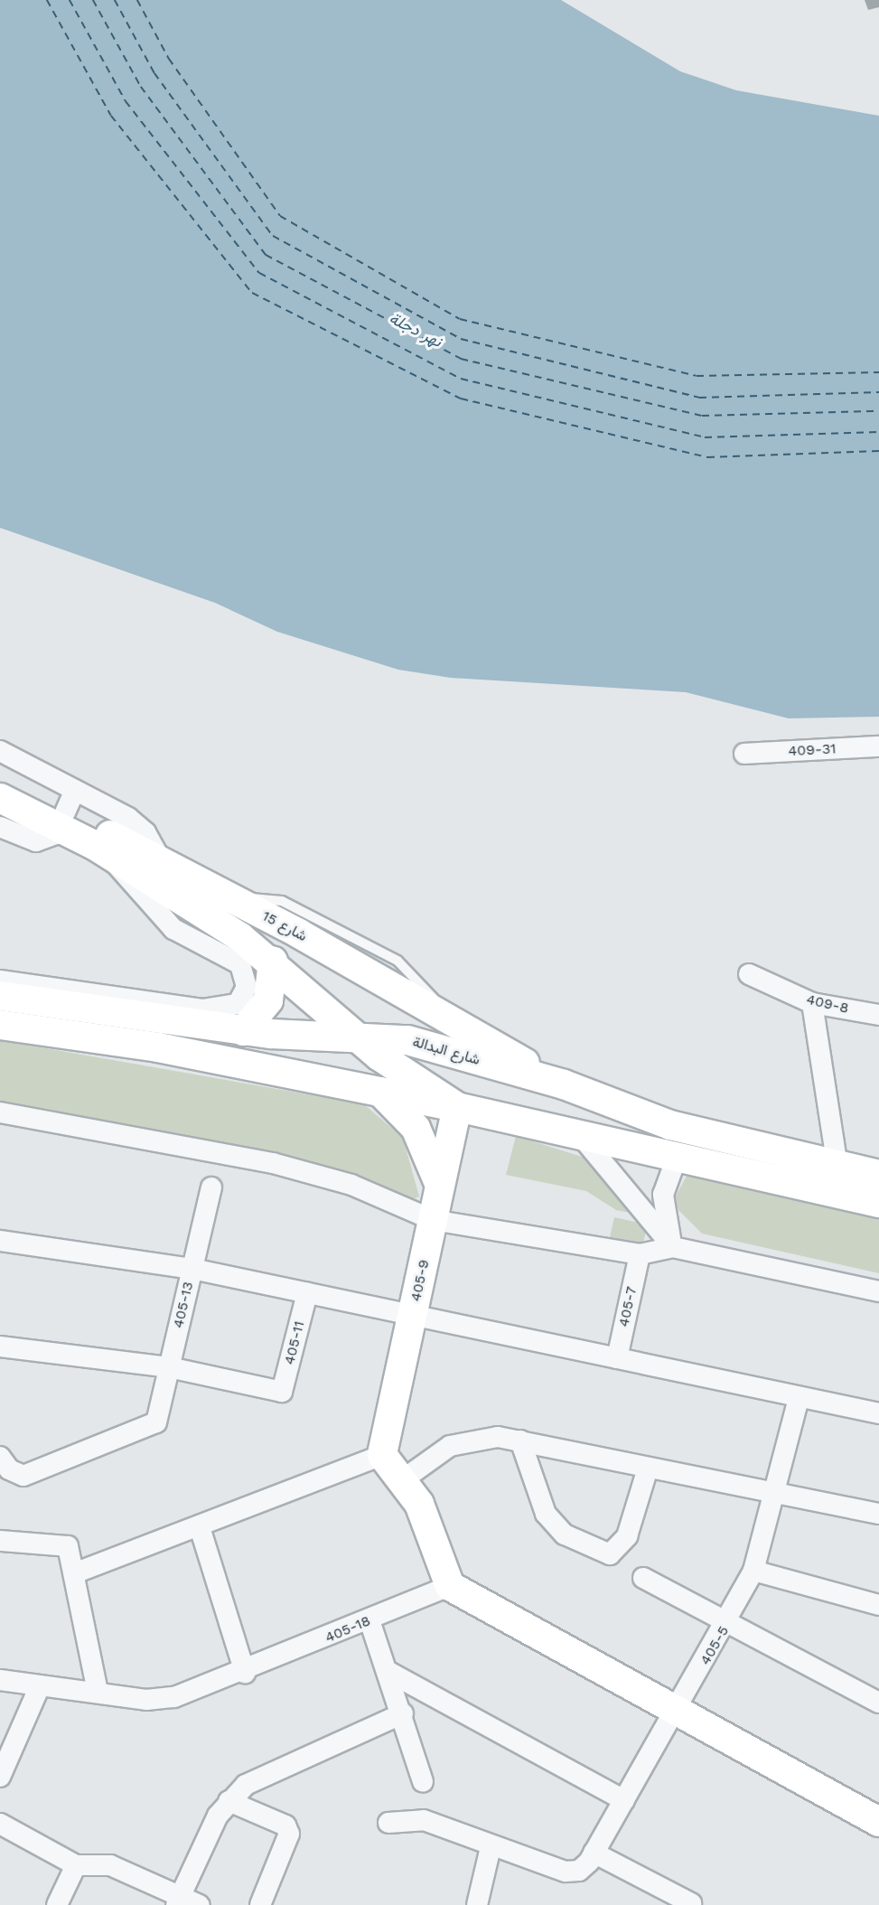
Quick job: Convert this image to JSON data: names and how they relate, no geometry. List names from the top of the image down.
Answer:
{
  "streets": {
    "street": [
      "409-31",
      "شارع 15",
      "409-8",
      "شارع البدالة",
      "405-9",
      "405-13",
      "405-7",
      "405-11",
      "405-18",
      "405-5"
    ]
  },
  "crossings": [
    ["شارع 15", "شارع البدالة"],
    ["شارع 15", "405-9"],
    ["405-13", "405-11"]
  ],
  "water": ["نهر دجلة"]
}
